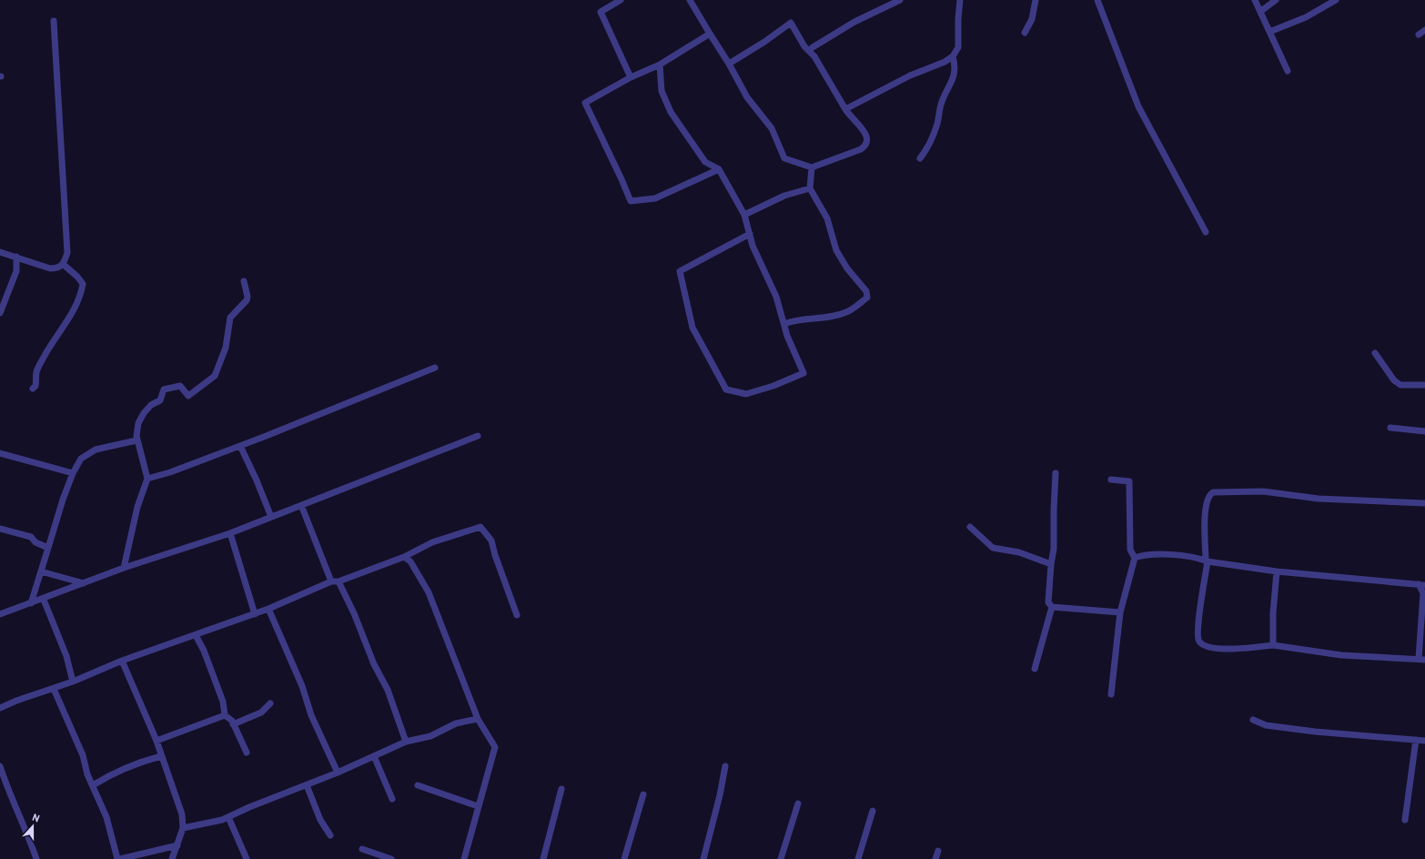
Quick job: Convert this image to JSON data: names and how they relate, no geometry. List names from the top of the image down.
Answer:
{
  "north": "top"
}
